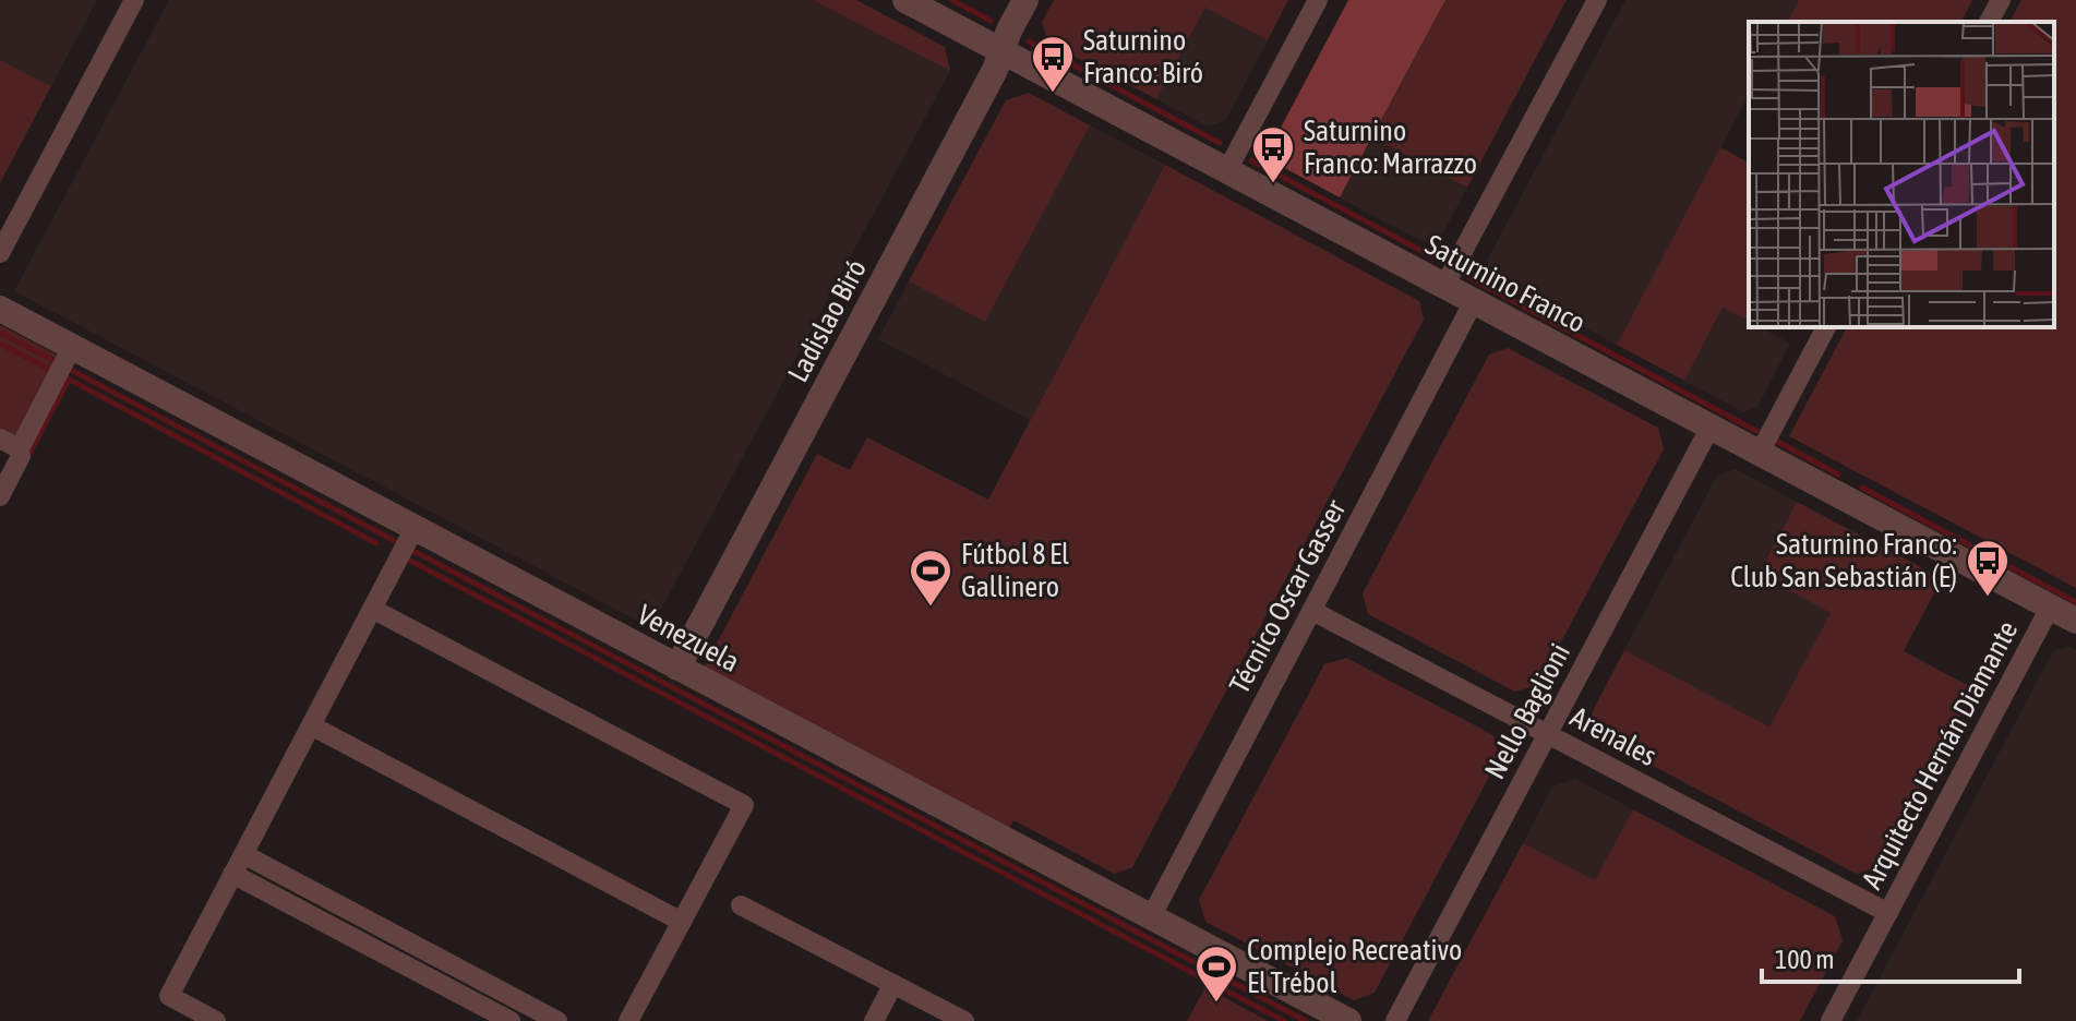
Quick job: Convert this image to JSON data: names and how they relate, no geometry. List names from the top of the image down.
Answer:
{
  "streets": {
    "street": [
      "Saturnino Franco",
      "Ladislao Biró",
      "Técnico Oscar Gasser",
      "Venezuela",
      "Nello Baglioni",
      "Arenales",
      "Arquitecto Hernán Diamante"
    ]
  },
  "crossings": [
    ["Saturnino Franco", "Ladislao Biró"],
    ["Saturnino Franco", "Técnico Oscar Gasser"],
    ["Saturnino Franco", "Nello Baglioni"],
    ["Saturnino Franco", "Arquitecto Hernán Diamante"],
    ["Ladislao Biró", "Venezuela"],
    ["Técnico Oscar Gasser", "Venezuela"],
    ["Técnico Oscar Gasser", "Arenales"],
    ["Nello Baglioni", "Arenales"],
    ["Arenales", "Arquitecto Hernán Diamante"]
  ],
  "places": {
    "bus stop": ["Saturnino Franco: Biró", "Saturnino Franco: Marrazzo", "Saturnino Franco: Club San Sebastián (E)"],
    "sports": ["Fútbol 8 El Gallinero", "Complejo Recreativo El Trébol"]
  },
  "scale_bar": "100 m"
}
